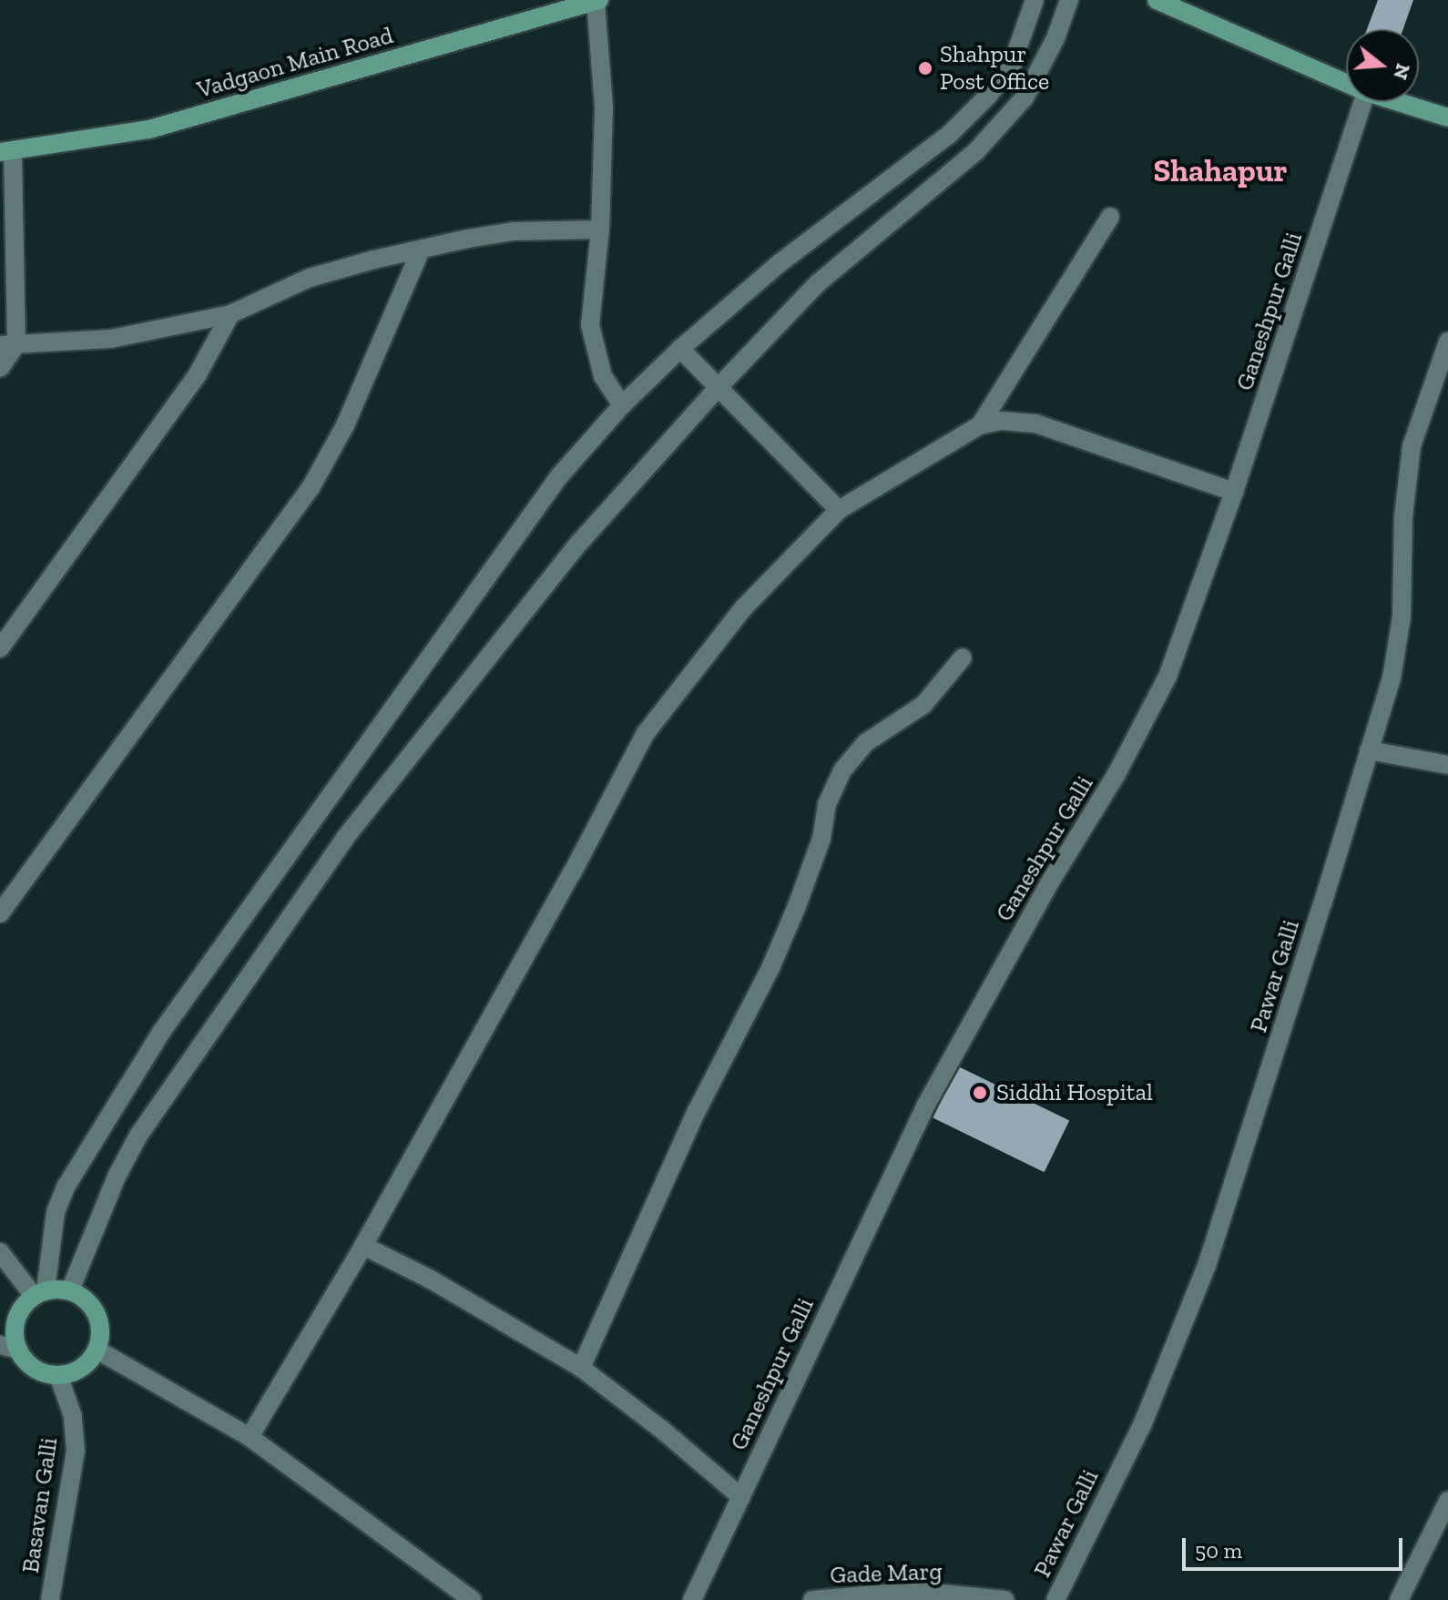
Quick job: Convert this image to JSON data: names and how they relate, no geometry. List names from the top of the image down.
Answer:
{
  "streets": {
    "main road": ["Vadgaon Main Road"],
    "street": [
      "Ganeshpur Galli",
      "Pawar Galli",
      "Basavan Galli",
      "Gade Marg"
    ]
  },
  "districts": ["Shahapur"],
  "places": ["Shahpur Post Office", "Siddhi Hospital"],
  "scale_bar": "50 m",
  "north": "right"
}
